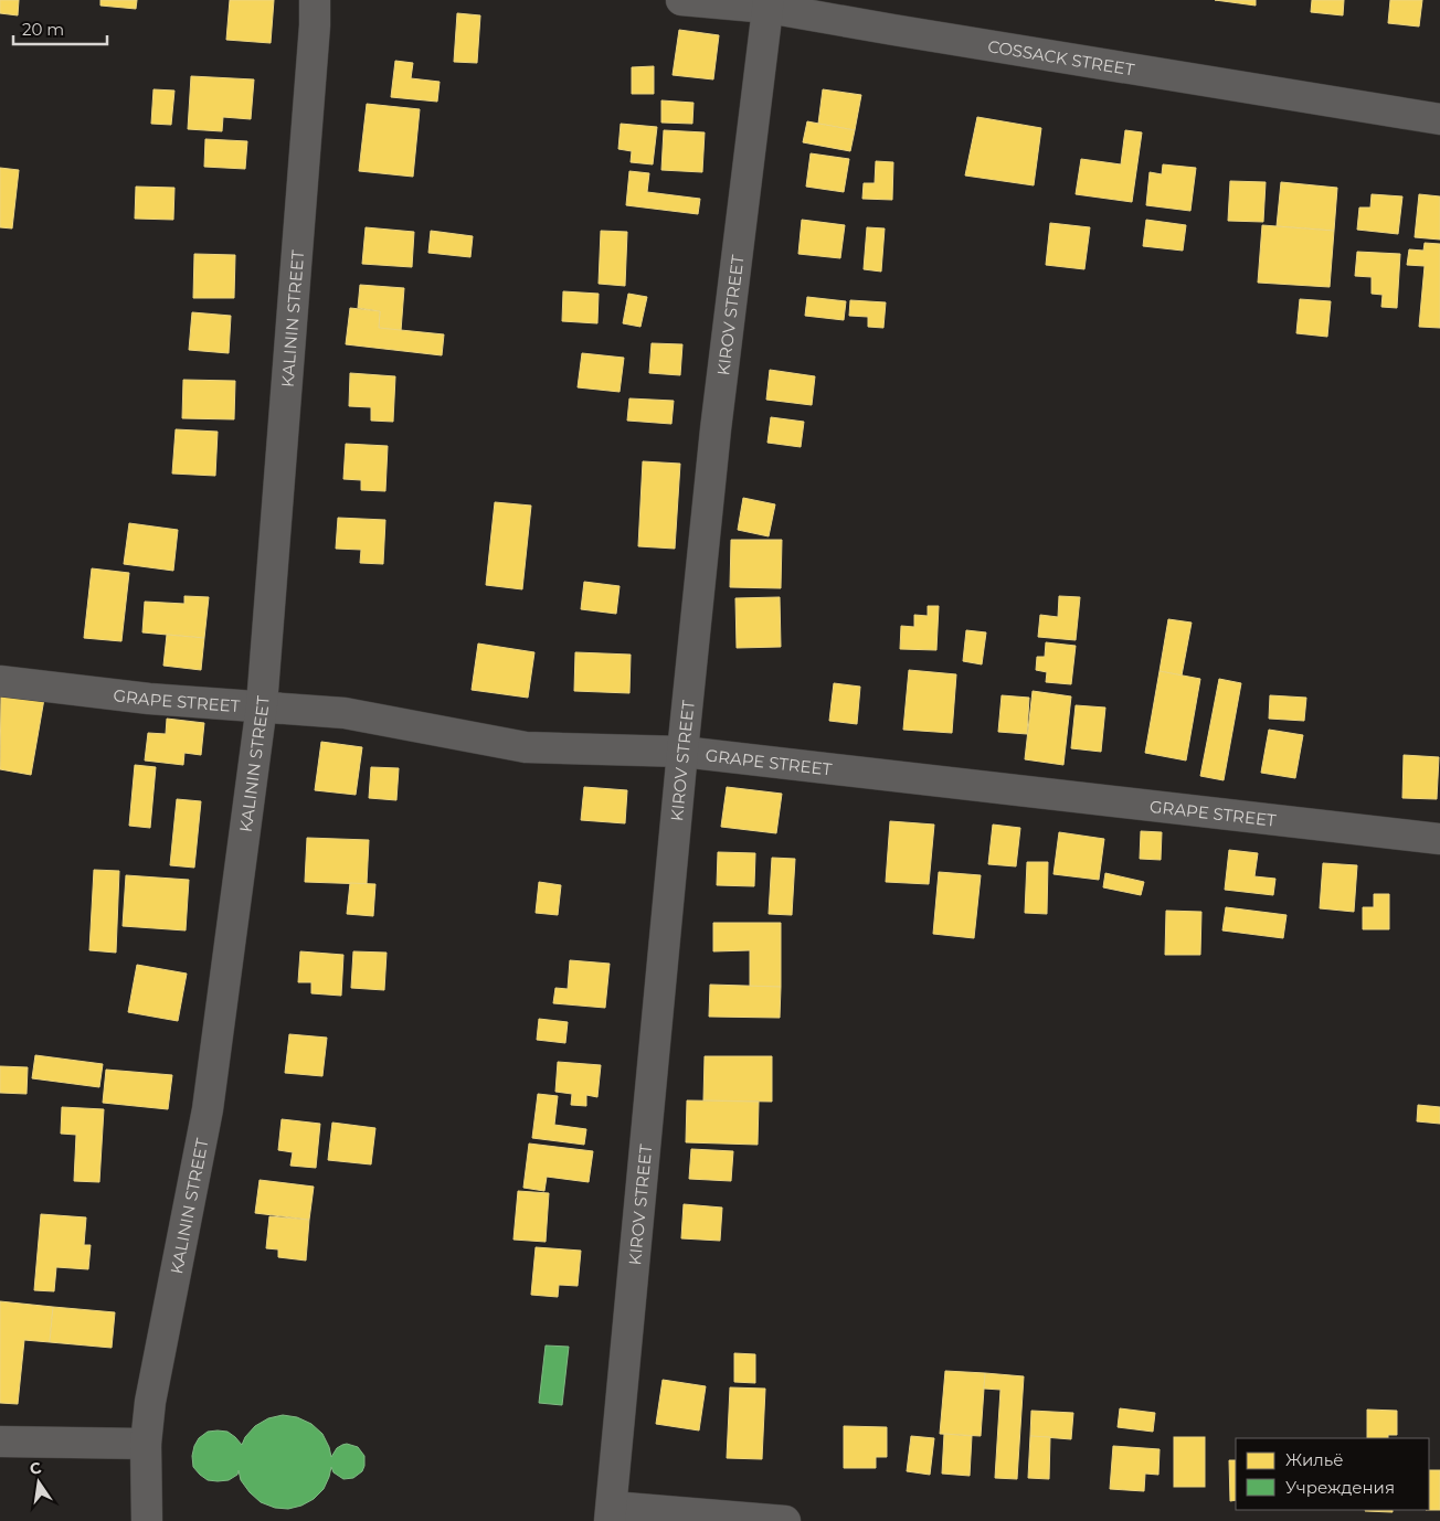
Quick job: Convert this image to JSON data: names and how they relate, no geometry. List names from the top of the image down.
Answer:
{
  "streets": {
    "street": [
      "COSSACK STREET",
      "KIROV STREET",
      "KALININ STREET",
      "GRAPE STREET"
    ]
  },
  "crossings": [
    ["COSSACK STREET", "KIROV STREET"],
    ["KIROV STREET", "GRAPE STREET"],
    ["KALININ STREET", "GRAPE STREET"]
  ],
  "legend": ["Жильё", "Учреждения"],
  "scale_bar": "20 m",
  "north": "top"
}
